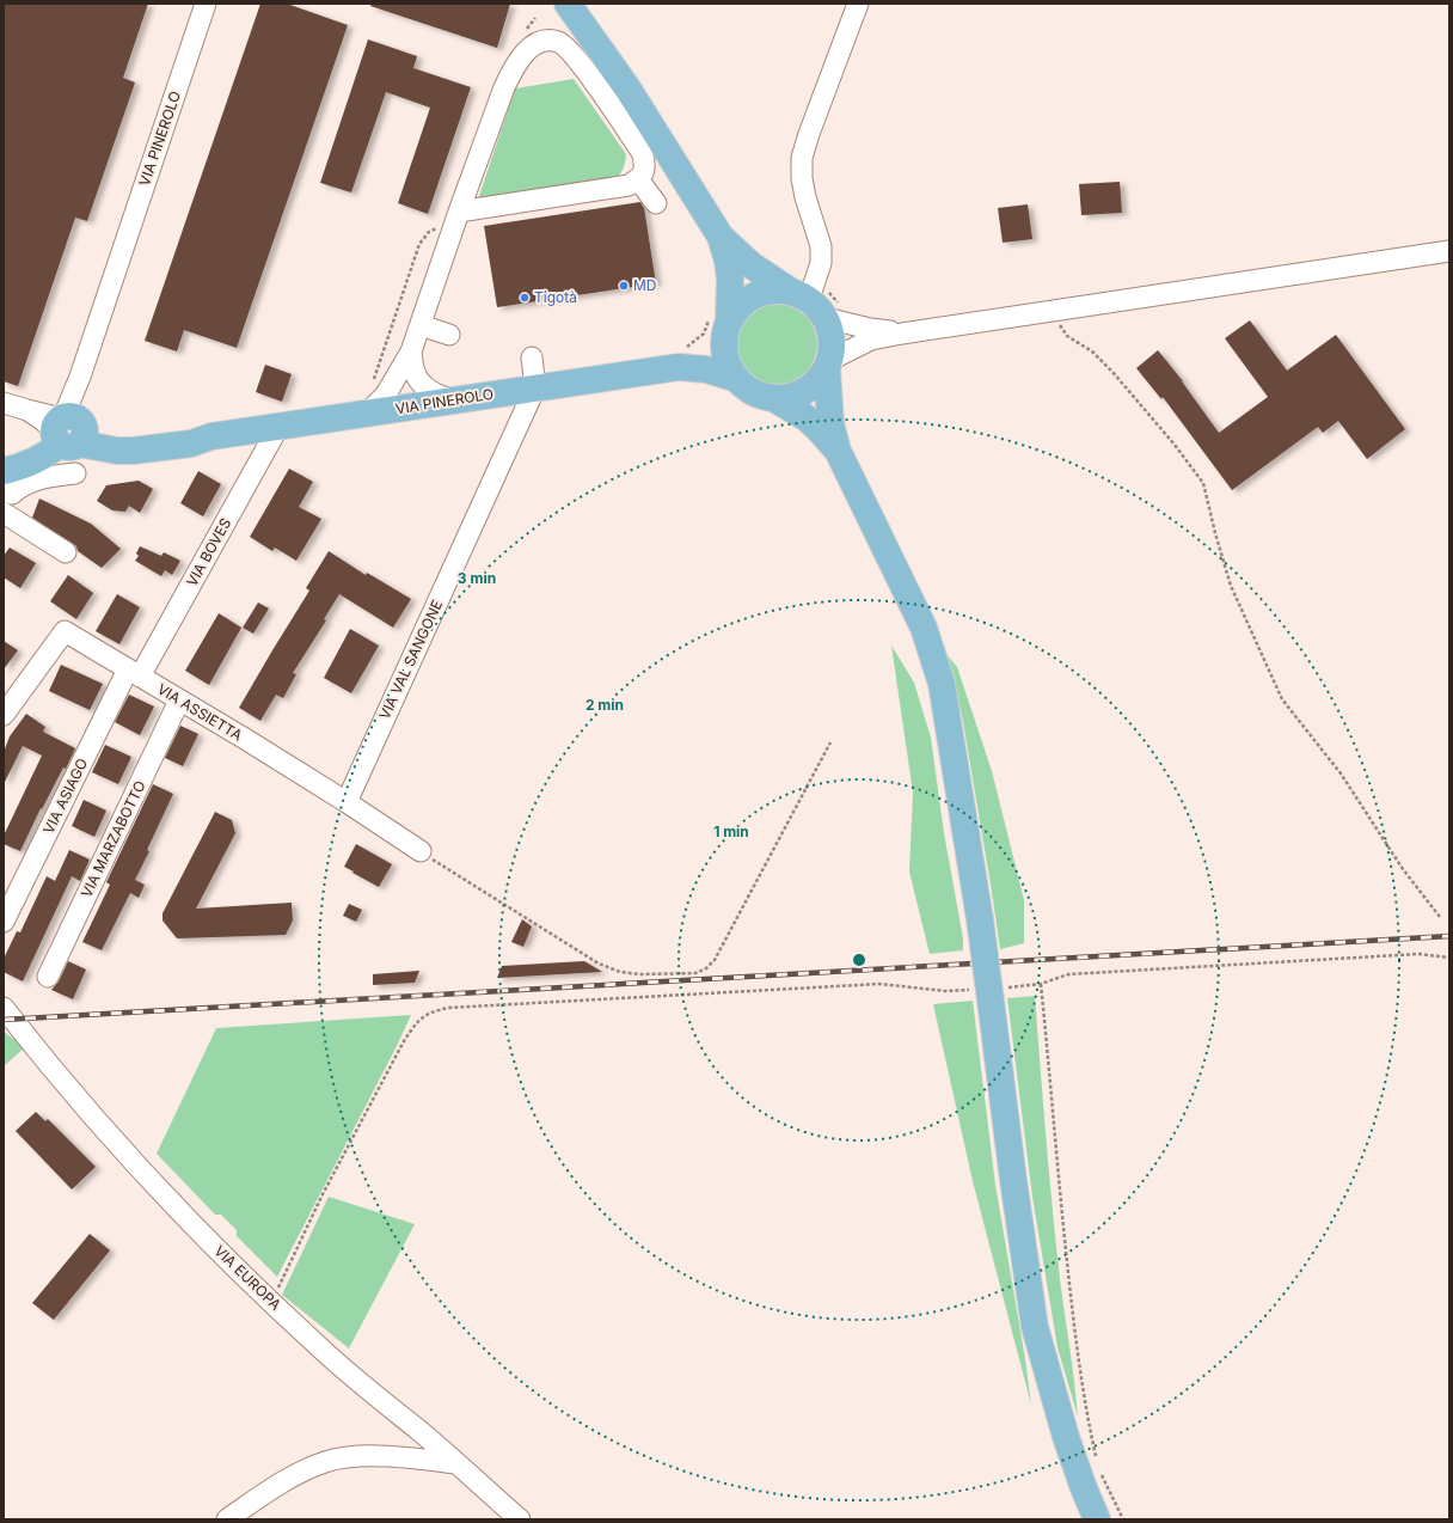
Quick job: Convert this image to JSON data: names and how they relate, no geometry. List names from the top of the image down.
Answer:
{
  "streets": {
    "main road": ["VIA PINEROLO"],
    "street": [
      "VIA BOVES",
      "VIA VAL SANGONE",
      "VIA ASSIETTA",
      "VIA ASIAGO",
      "VIA MARZABOTTO",
      "VIA EUROPA"
    ]
  },
  "crossings": [
    ["VIA PINEROLO", "VIA BOVES"],
    ["VIA PINEROLO", "VIA VAL SANGONE"],
    ["VIA BOVES", "VIA ASSIETTA"],
    ["VIA BOVES", "VIA ASIAGO"],
    ["VIA VAL SANGONE", "VIA ASSIETTA"],
    ["VIA ASSIETTA", "VIA ASIAGO"],
    ["VIA ASSIETTA", "VIA MARZABOTTO"]
  ],
  "places": ["MD", "Tigotà"],
  "rings": ["3 min", "2 min", "1 min"]
}
